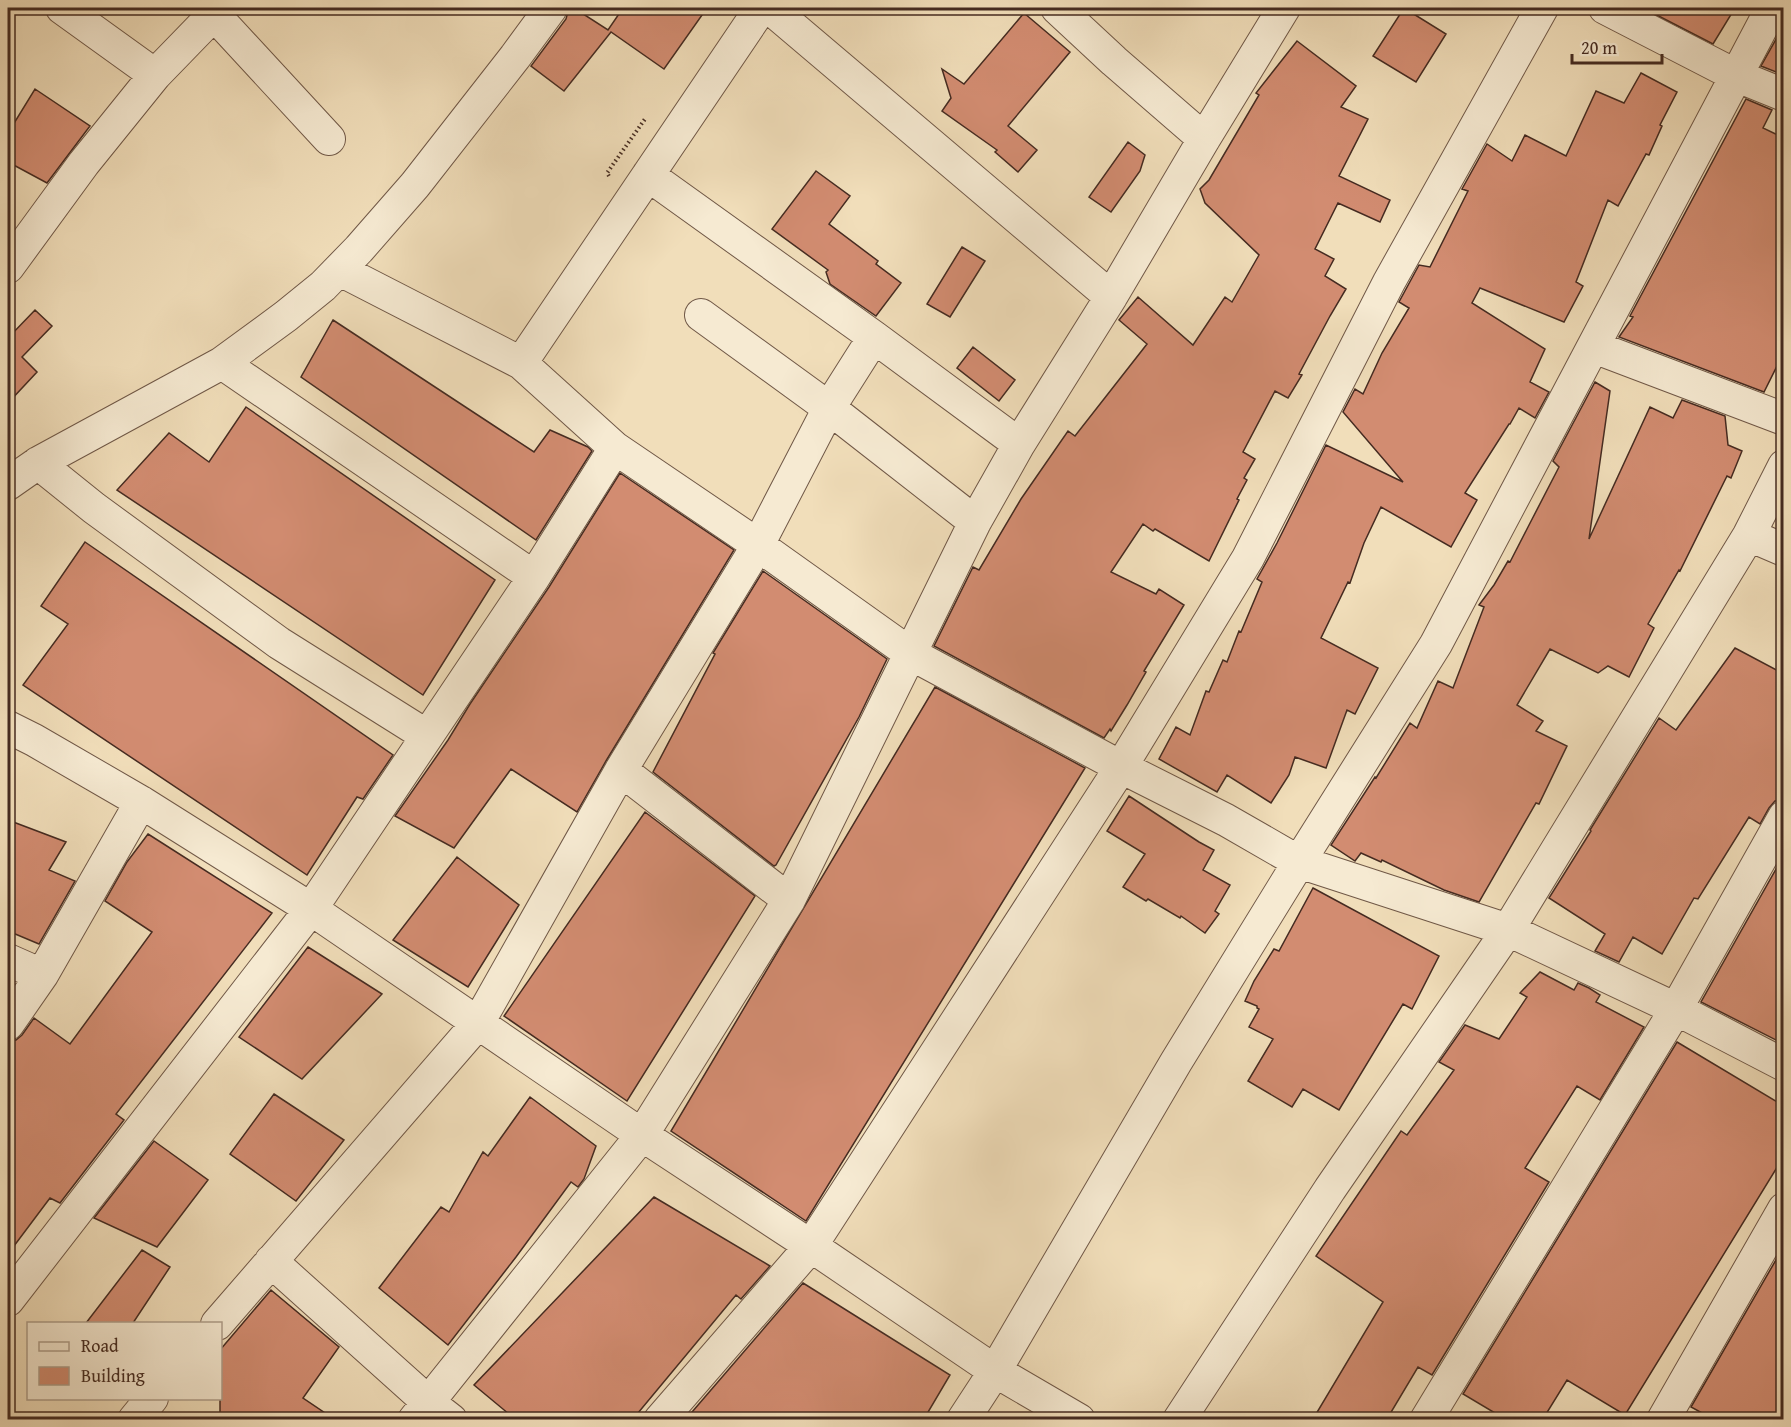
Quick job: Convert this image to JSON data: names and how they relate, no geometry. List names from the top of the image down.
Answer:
{
  "legend": ["Road", "Building"],
  "scale_bar": "20 m"
}
